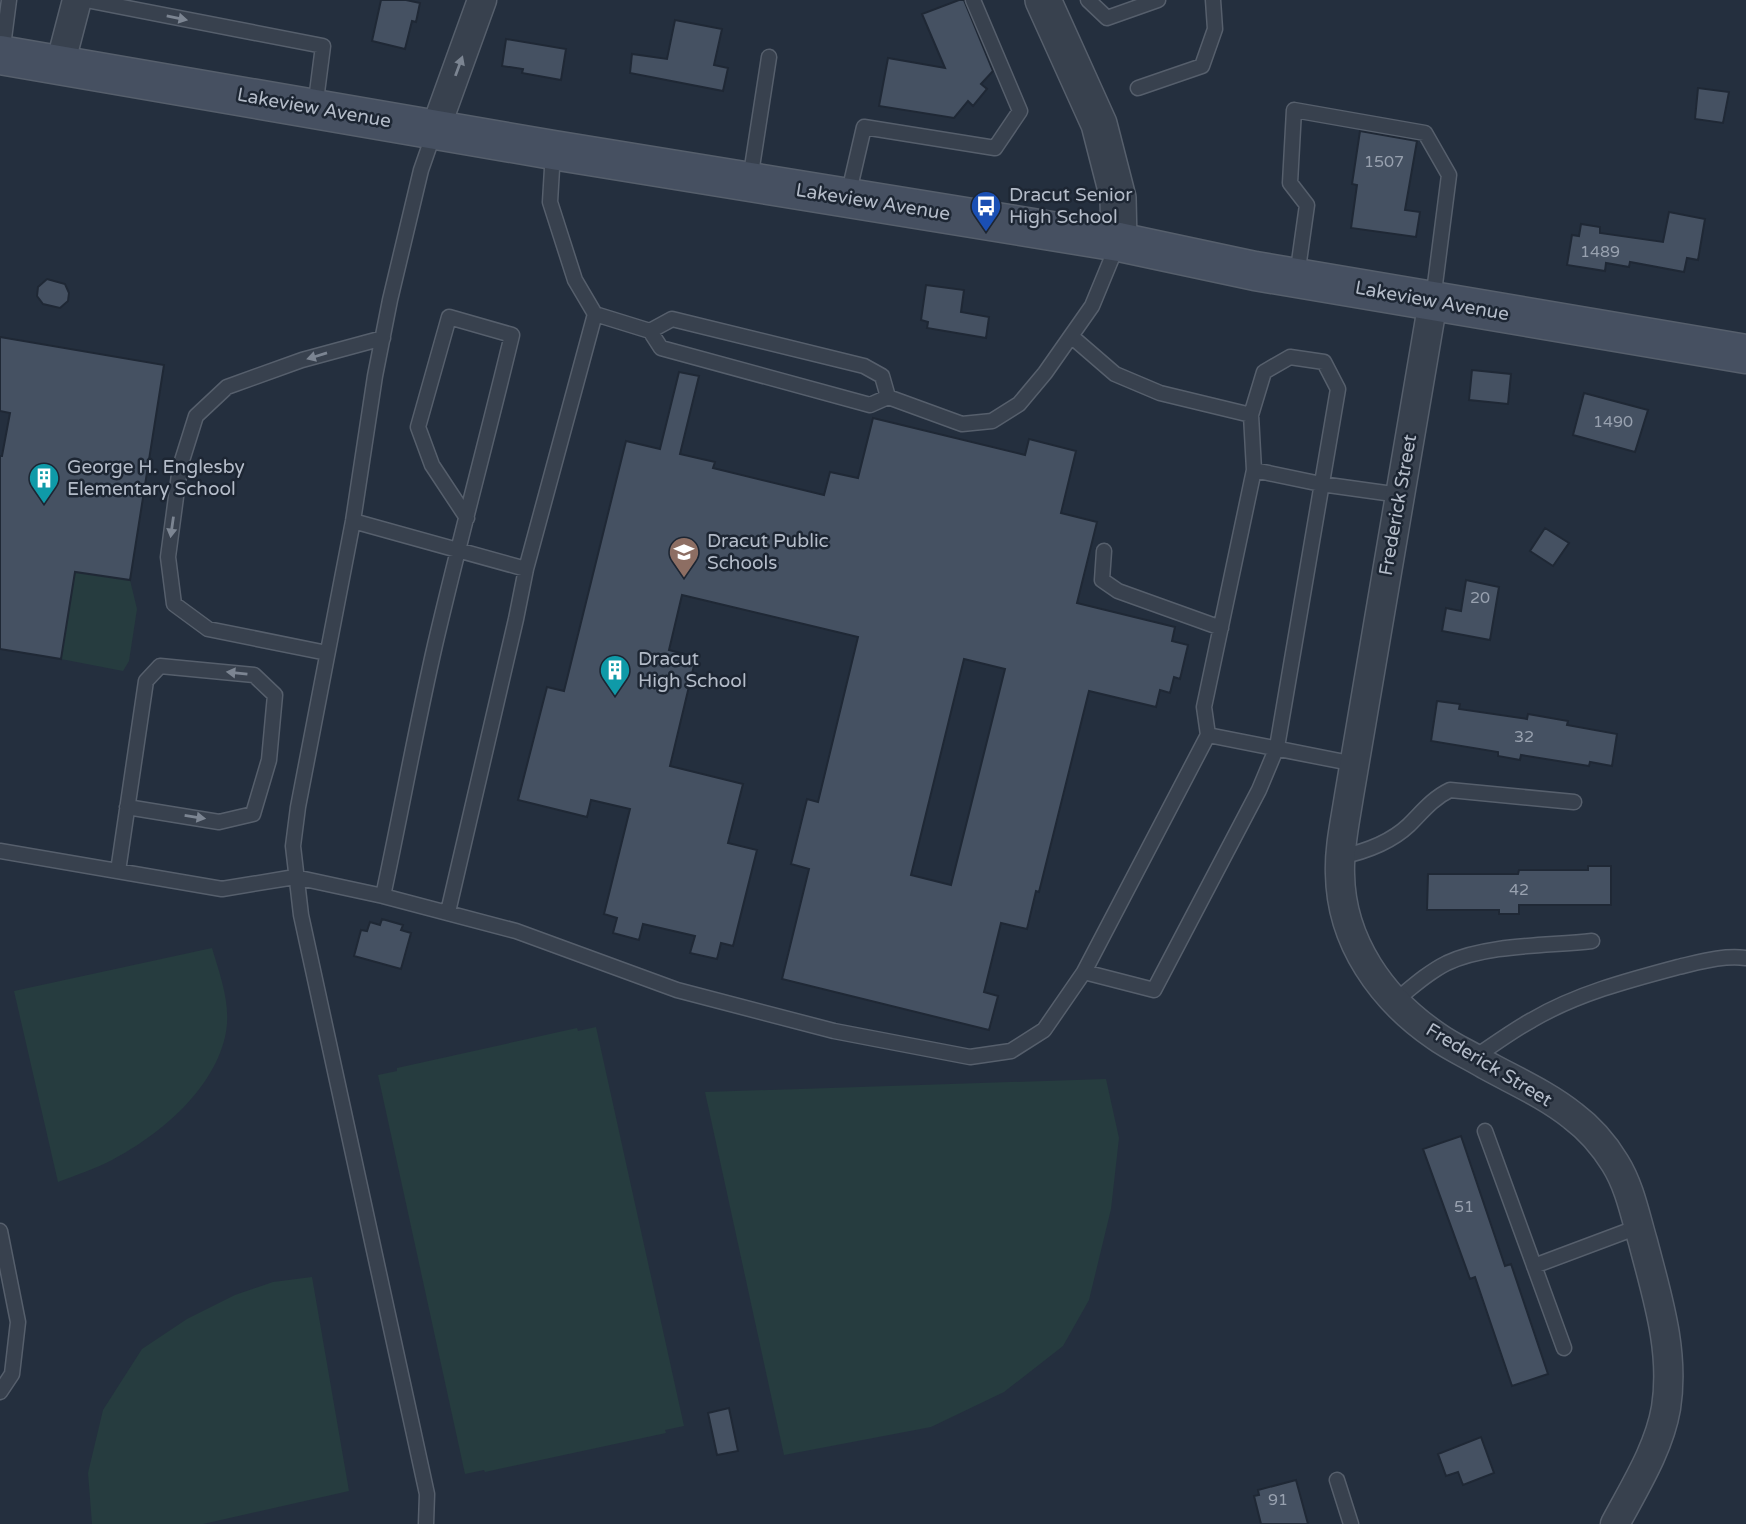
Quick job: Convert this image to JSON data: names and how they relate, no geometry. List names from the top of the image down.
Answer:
{
  "streets": {
    "main road": ["Lakeview Avenue"],
    "street": ["Frederick Street"]
  },
  "crossings": [
    ["Lakeview Avenue", "Frederick Street"]
  ],
  "places": {
    "bus stop": ["Dracut Senior High School"],
    "building": ["George H. Englesby Elementary School", "Dracut High School"],
    "school or university": ["Dracut Public Schools"]
  },
  "house_numbers": [
    "1507",
    "1489",
    "1490",
    "20",
    "32",
    "42",
    "51",
    "91"
  ]
}
